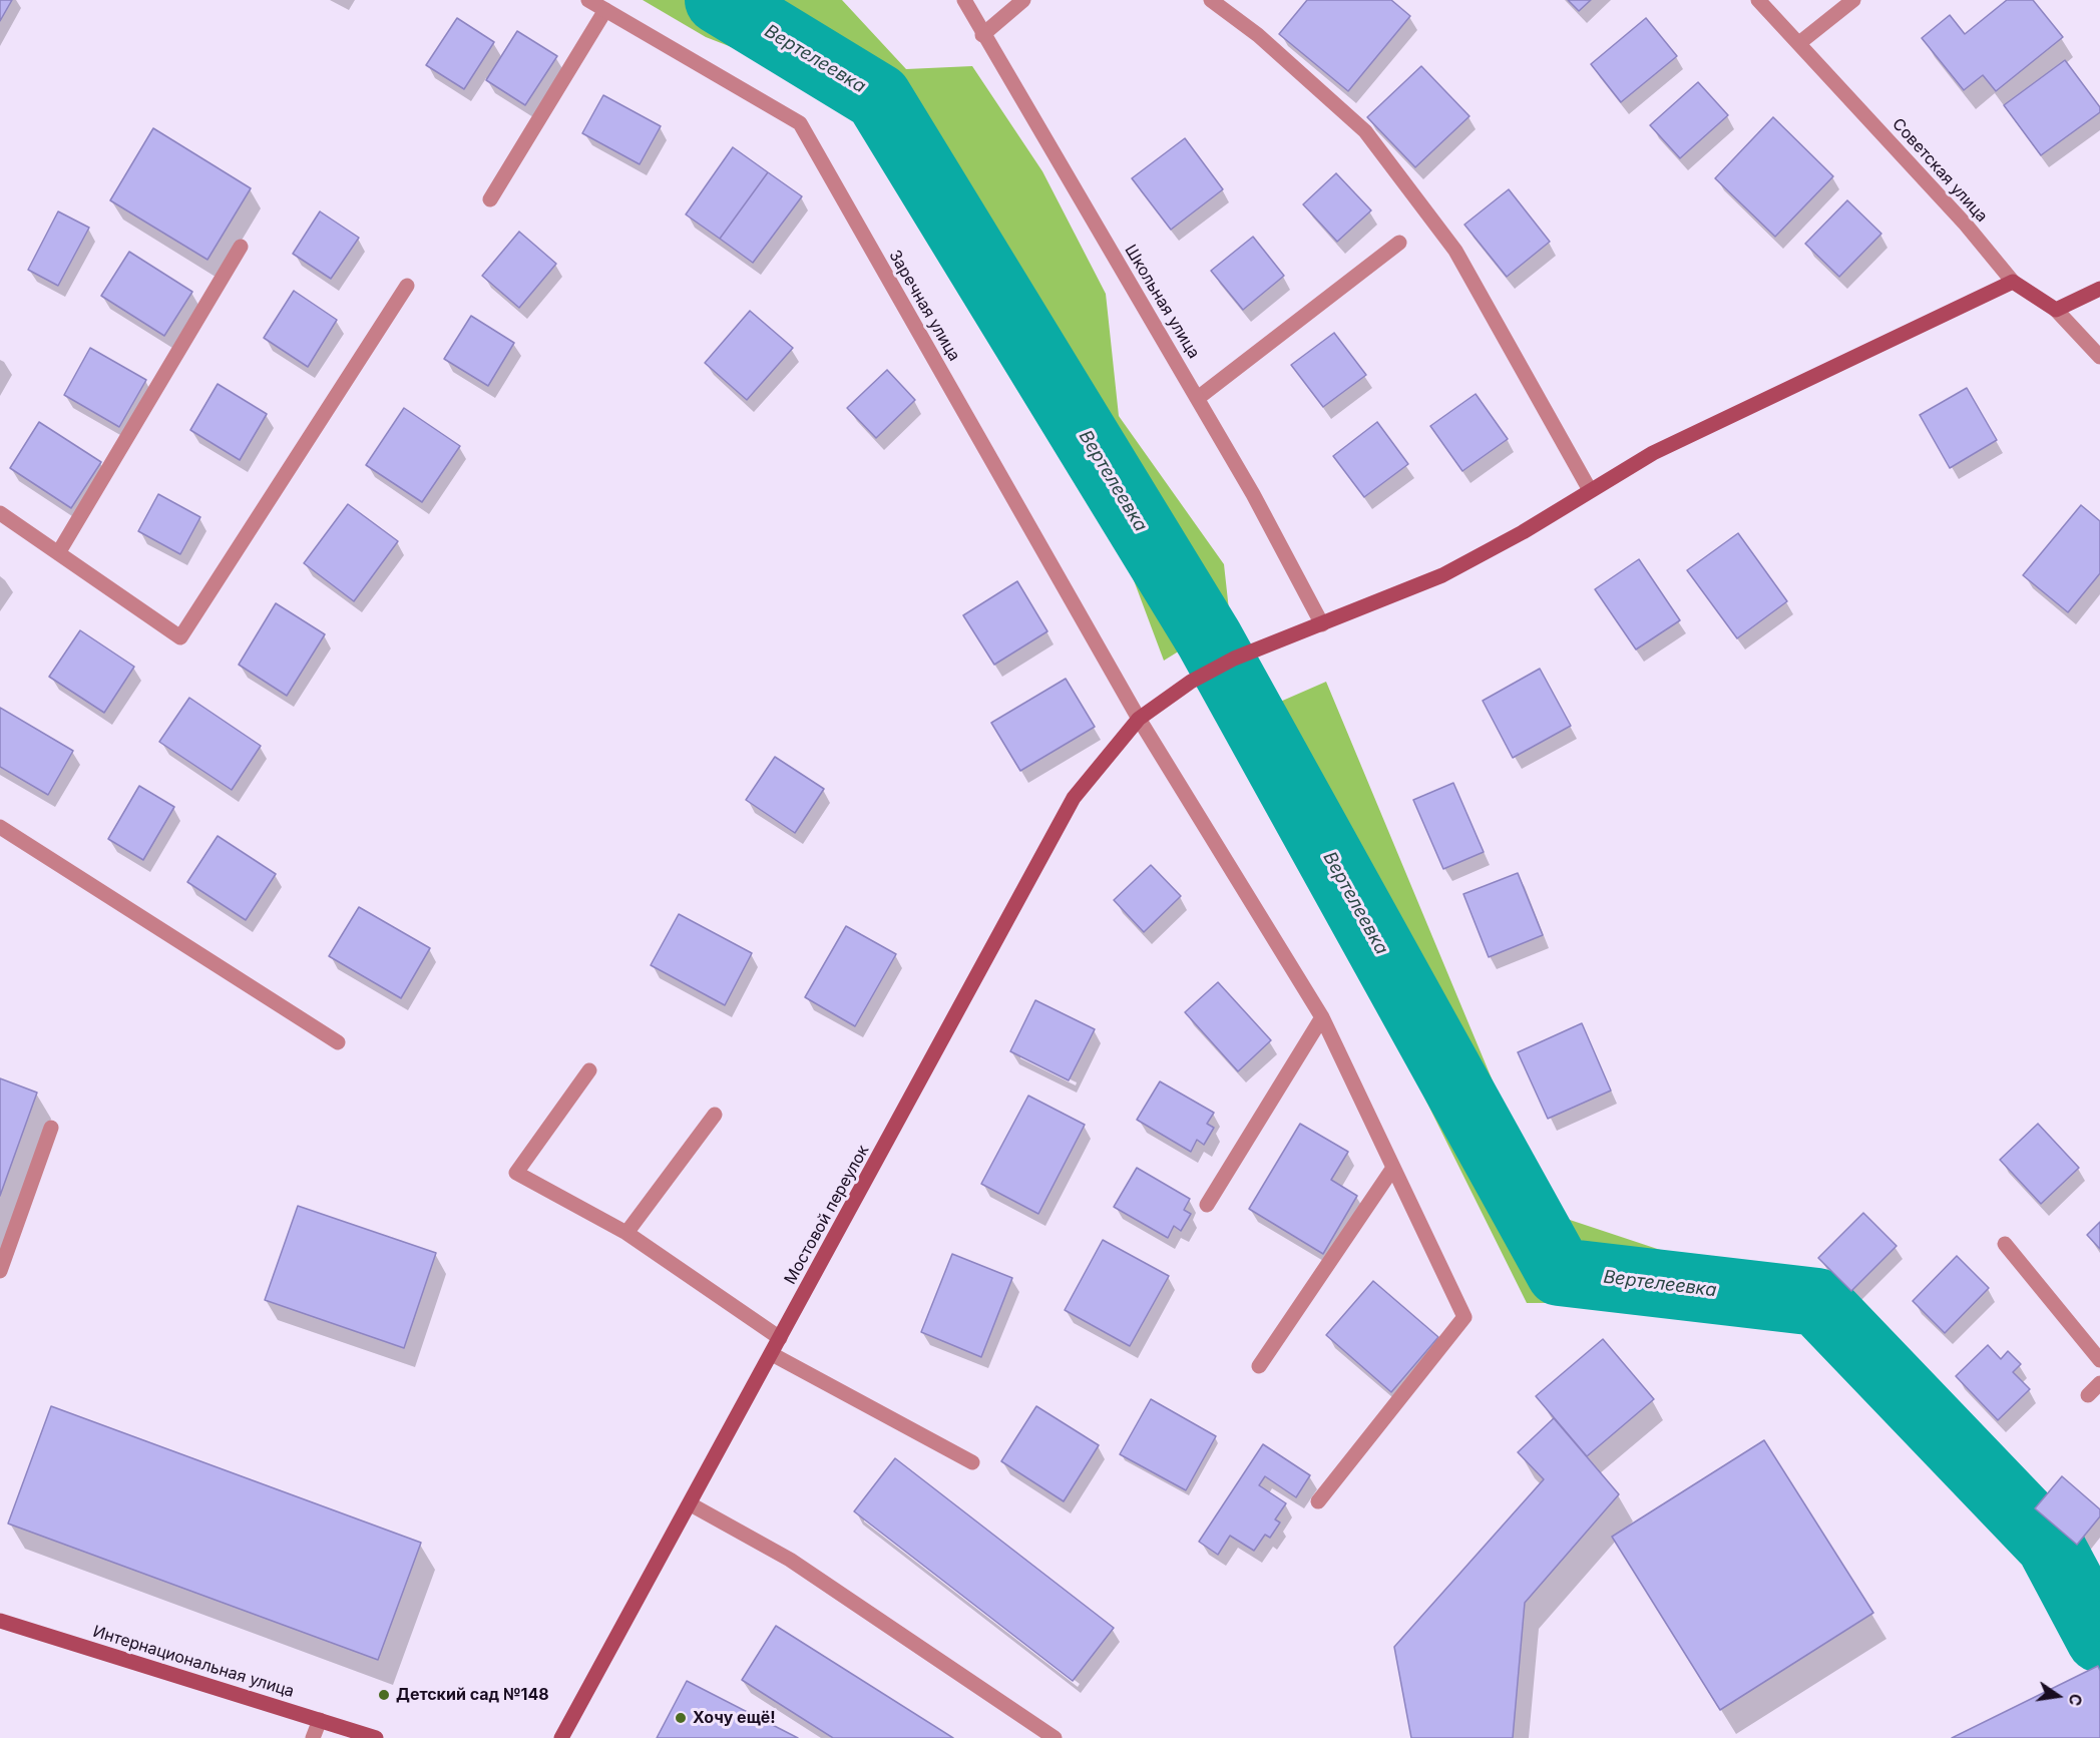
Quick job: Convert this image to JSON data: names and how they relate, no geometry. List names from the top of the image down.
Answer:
{
  "streets": {
    "street": [
      "Советская улица",
      "Школьная улица",
      "Заречная улица",
      "Мостовой переулок",
      "Интернациональная улица"
    ]
  },
  "crossings": [
    ["Советская улица", "Мостовой переулок"],
    ["Школьная улица", "Мостовой переулок"],
    ["Заречная улица", "Мостовой переулок"]
  ],
  "water": ["Вертелеевка"],
  "places": ["Детский сад №148", "Хочу ещё!"],
  "north": "right"
}
